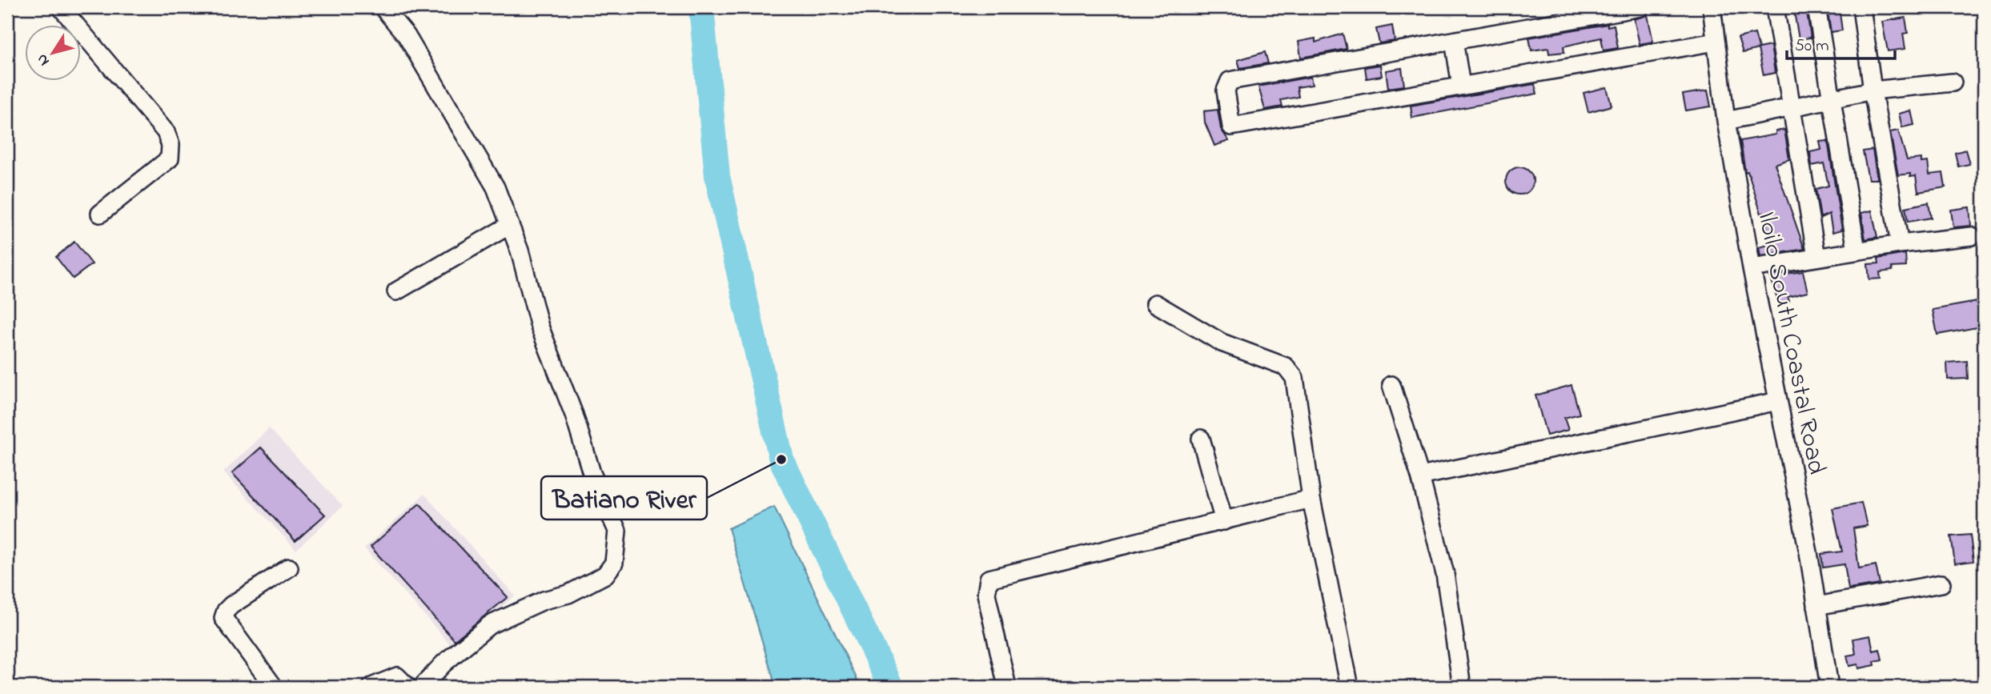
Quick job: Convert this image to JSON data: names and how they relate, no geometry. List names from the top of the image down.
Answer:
{
  "streets": {
    "street": ["Iloilo South Coastal Road"]
  },
  "places": ["Batiano River"],
  "scale_bar": "50 m",
  "north": "bottom left"
}
